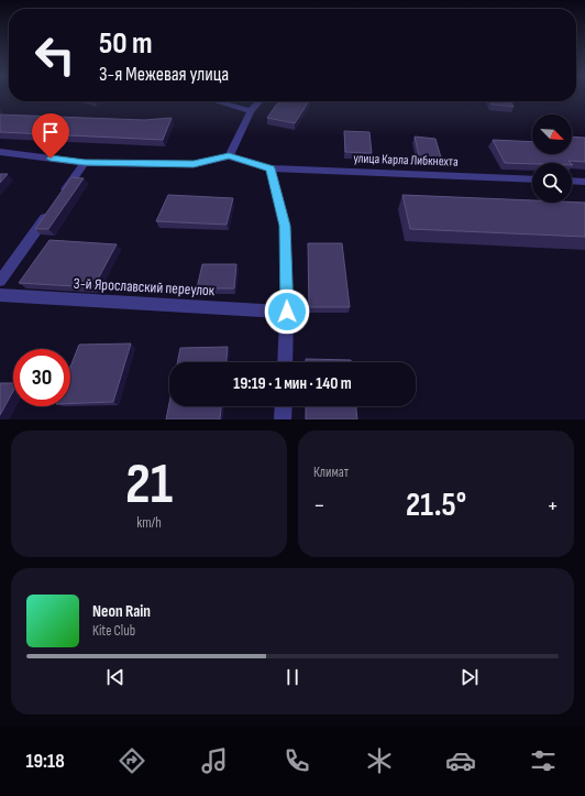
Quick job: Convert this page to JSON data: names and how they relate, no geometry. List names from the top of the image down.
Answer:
{
  "streets": {
    "street": ["улица Карла Либкнехта", "3-й Ярославский переулок"]
  },
  "north": "bottom right",
  "page": {
    "turn": ["50 m", "3-я Межевая улица"],
    "limit": "30",
    "trip": "19:19 · 1 мин · 140 m",
    "tile": [
      ["21", "km/h"],
      "Климат"
    ],
    "heat": ["−", "21.5°", "+"],
    "song": ["Neon Rain", "Kite Club"],
    "tabs": "19:18"
  }
}
